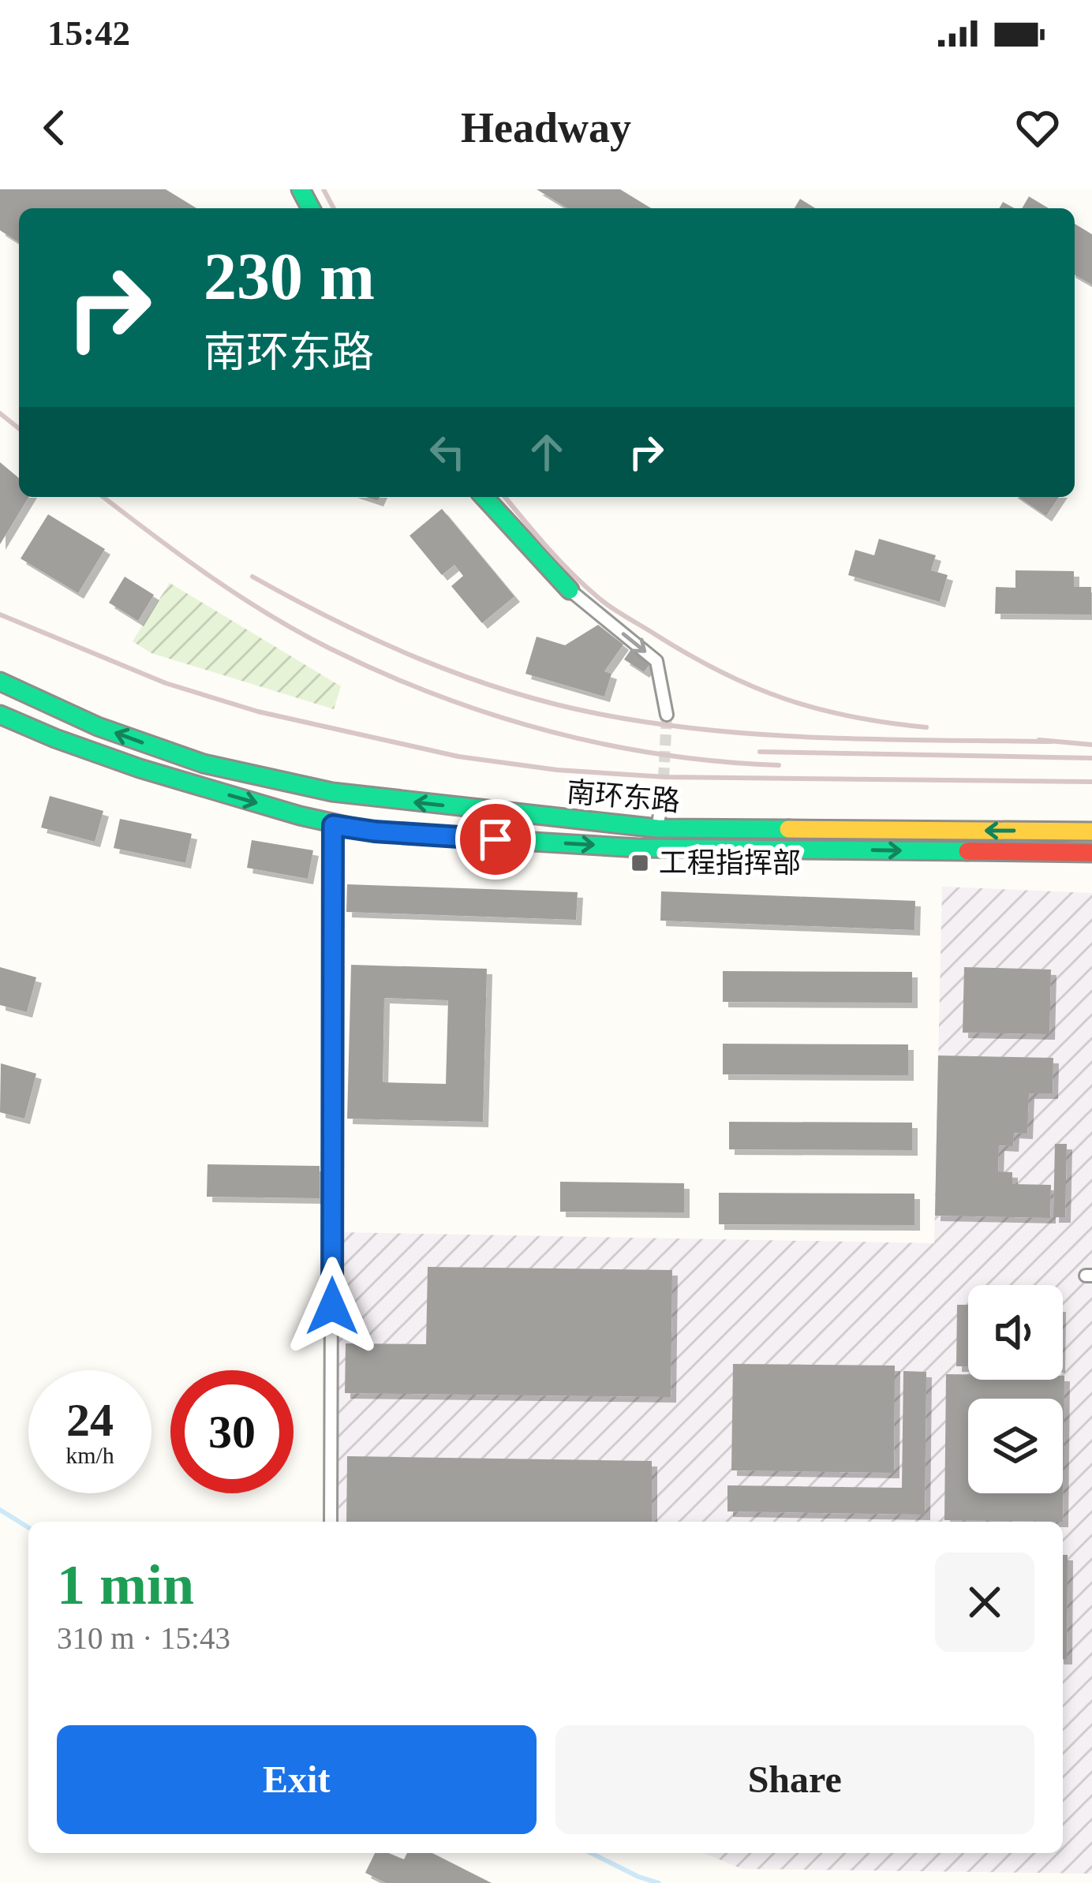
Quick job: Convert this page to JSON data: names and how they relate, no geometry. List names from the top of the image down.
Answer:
{
  "streets": {
    "main road": ["南环东路"]
  },
  "places": {
    "transit": ["工程指挥部"]
  },
  "page": {
    "status": "15:42",
    "header": "Headway",
    "turn": ["230 m", "南环东路"],
    "speed": "24 km/h",
    "limit": "30",
    "heading": ["1 min", "310 m · 15:43"],
    "buttons": ["Exit", "Share"]
  }
}
